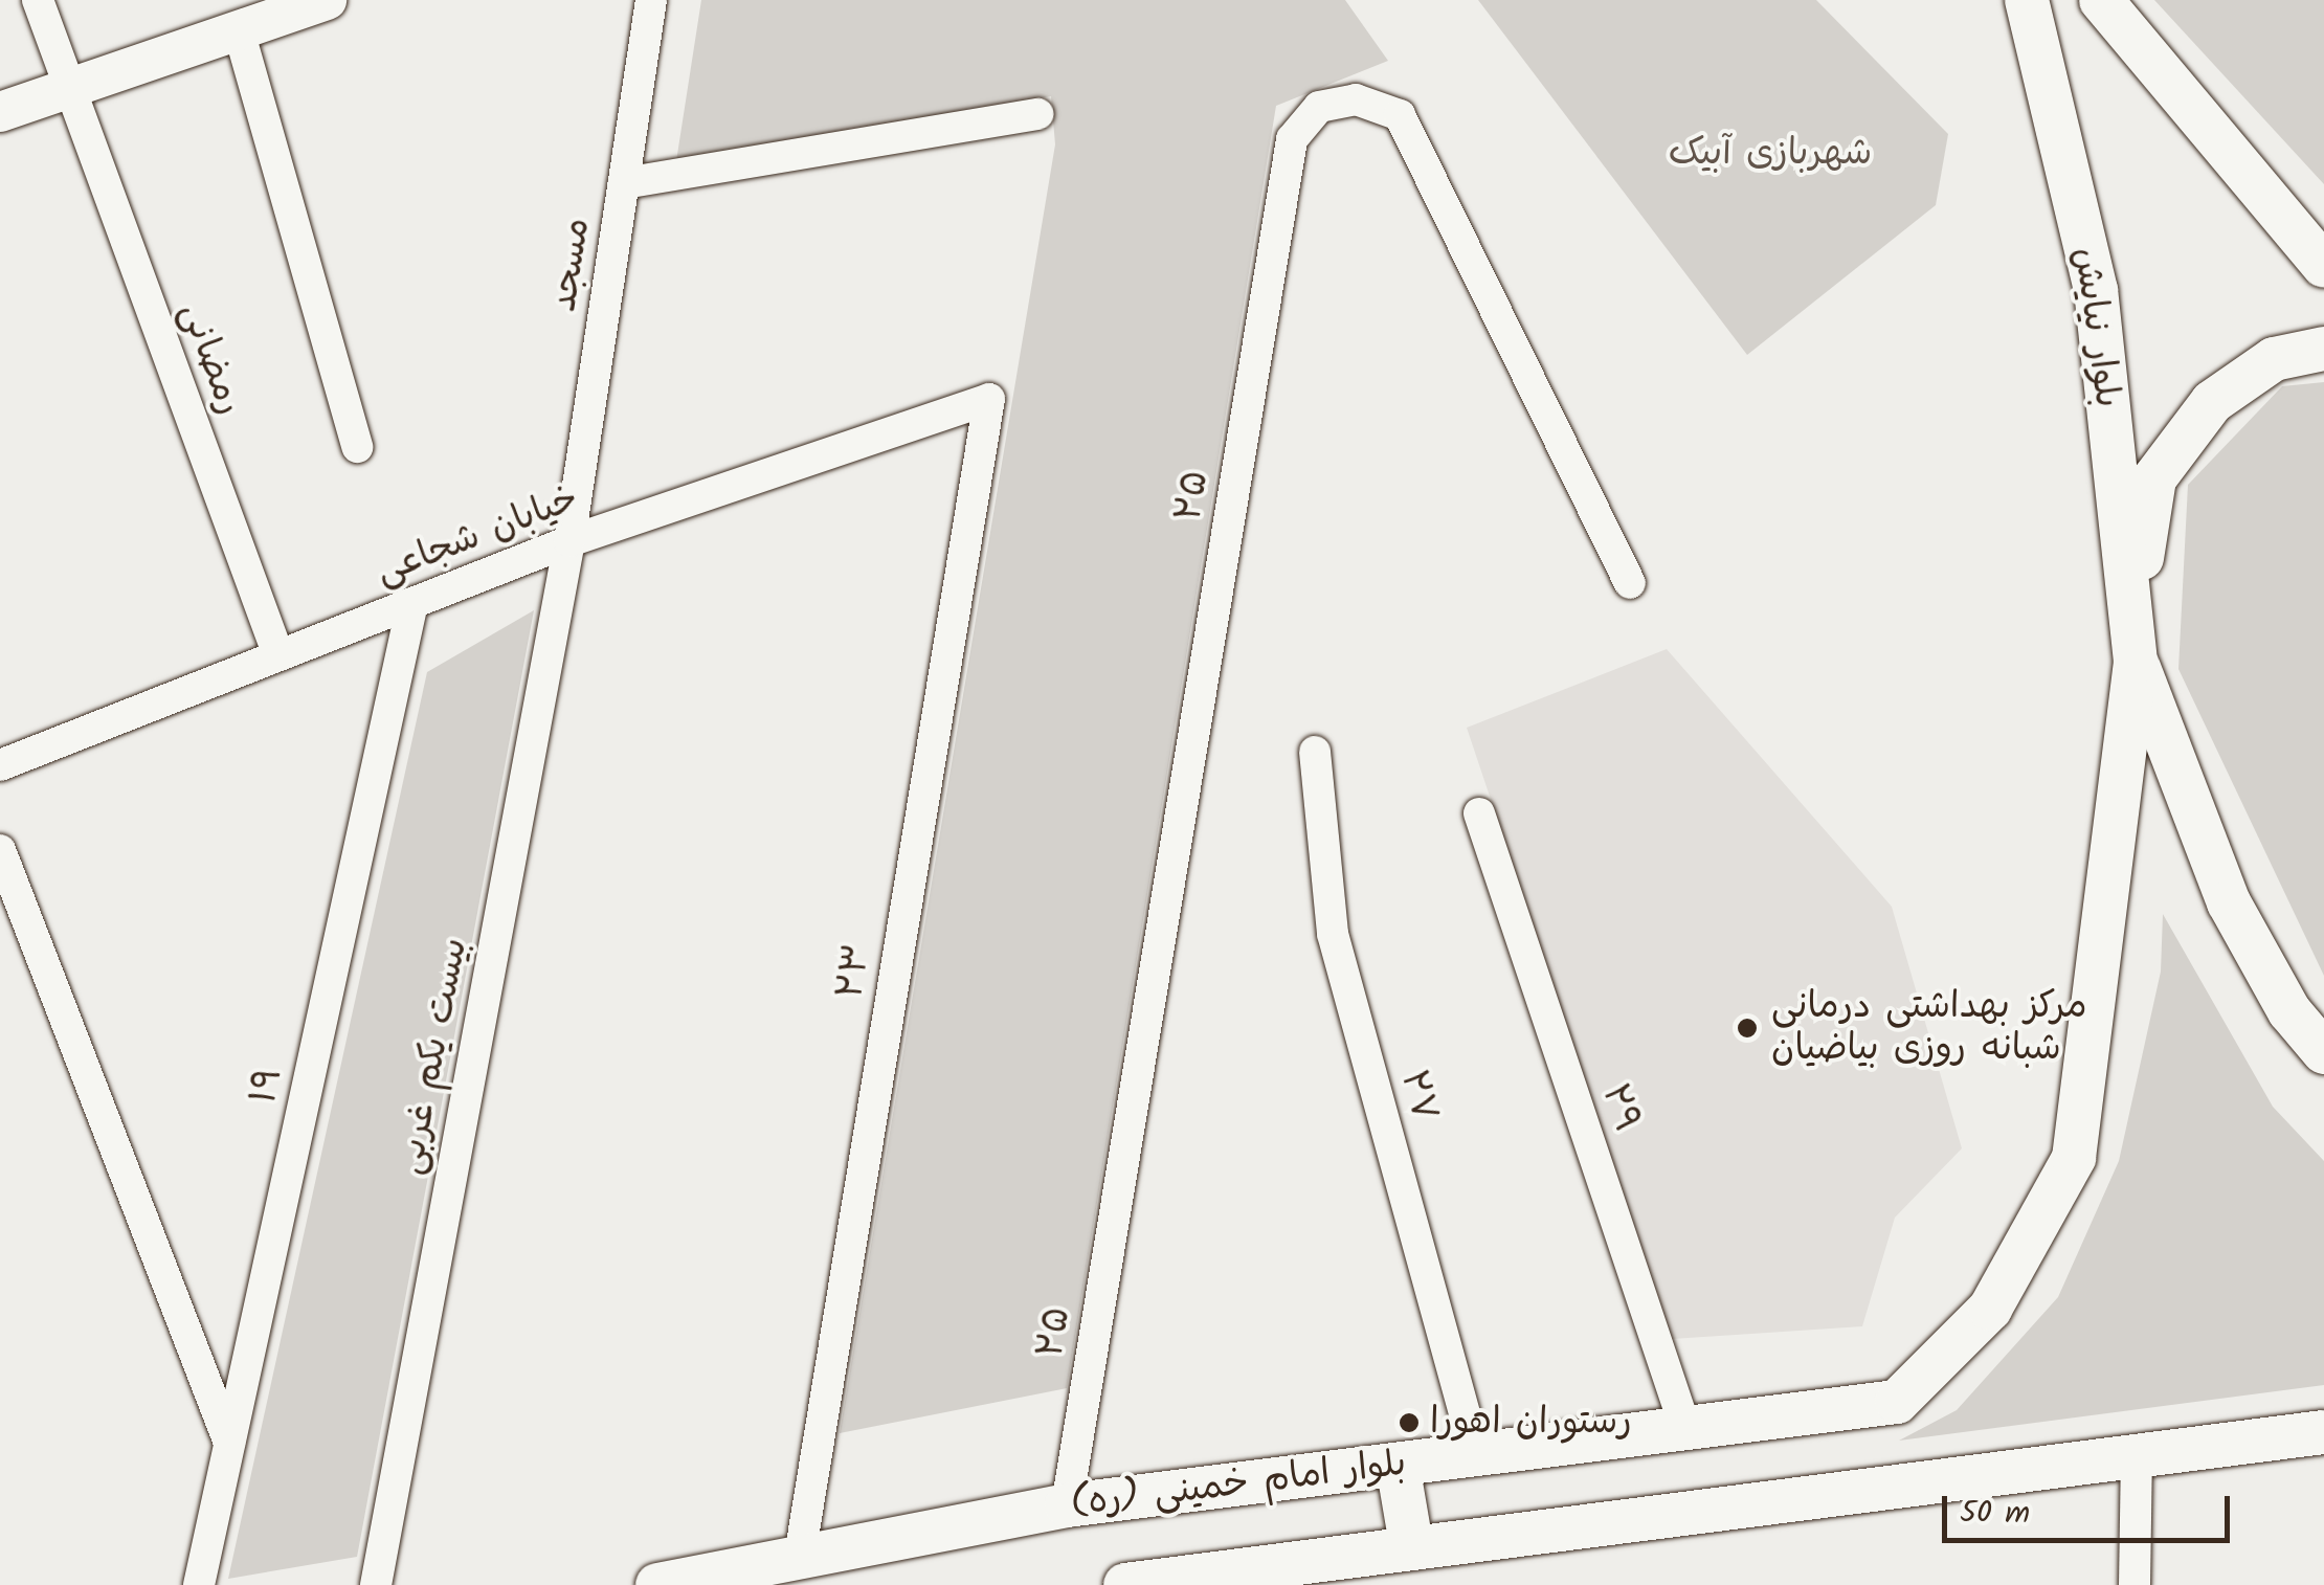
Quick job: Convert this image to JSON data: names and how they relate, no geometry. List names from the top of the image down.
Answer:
{
  "streets": {
    "main road": ["بلوار نیایش", "بلوار امام خمینی (ره)"],
    "street": [
      "مسجد",
      "رمضانی",
      "۲۵",
      "خیابان شجاعی",
      "۲۳",
      "بیست یکم غربی",
      "۱۹",
      "۲۷",
      "۲۹"
    ]
  },
  "crossings": [
    ["مسجد", "خیابان شجاعی"],
    ["مسجد", "بیست یکم غربی"],
    ["بلوار نیایش", "بلوار امام خمینی (ره)"],
    ["رمضانی", "خیابان شجاعی"],
    ["۲۵", "بلوار امام خمینی (ره)"],
    ["خیابان شجاعی", "۲۳"],
    ["خیابان شجاعی", "بیست یکم غربی"],
    ["خیابان شجاعی", "۱۹"],
    ["۲۳", "بلوار امام خمینی (ره)"],
    ["۲۷", "بلوار امام خمینی (ره)"],
    ["۲۹", "بلوار امام خمینی (ره)"]
  ],
  "parks": ["شهربازی آبیک"],
  "places": ["مرکز بهداشتی درمانی شبانه روزی بیاضیان", "رستوران اهورا"],
  "scale_bar": "50 m"
}
